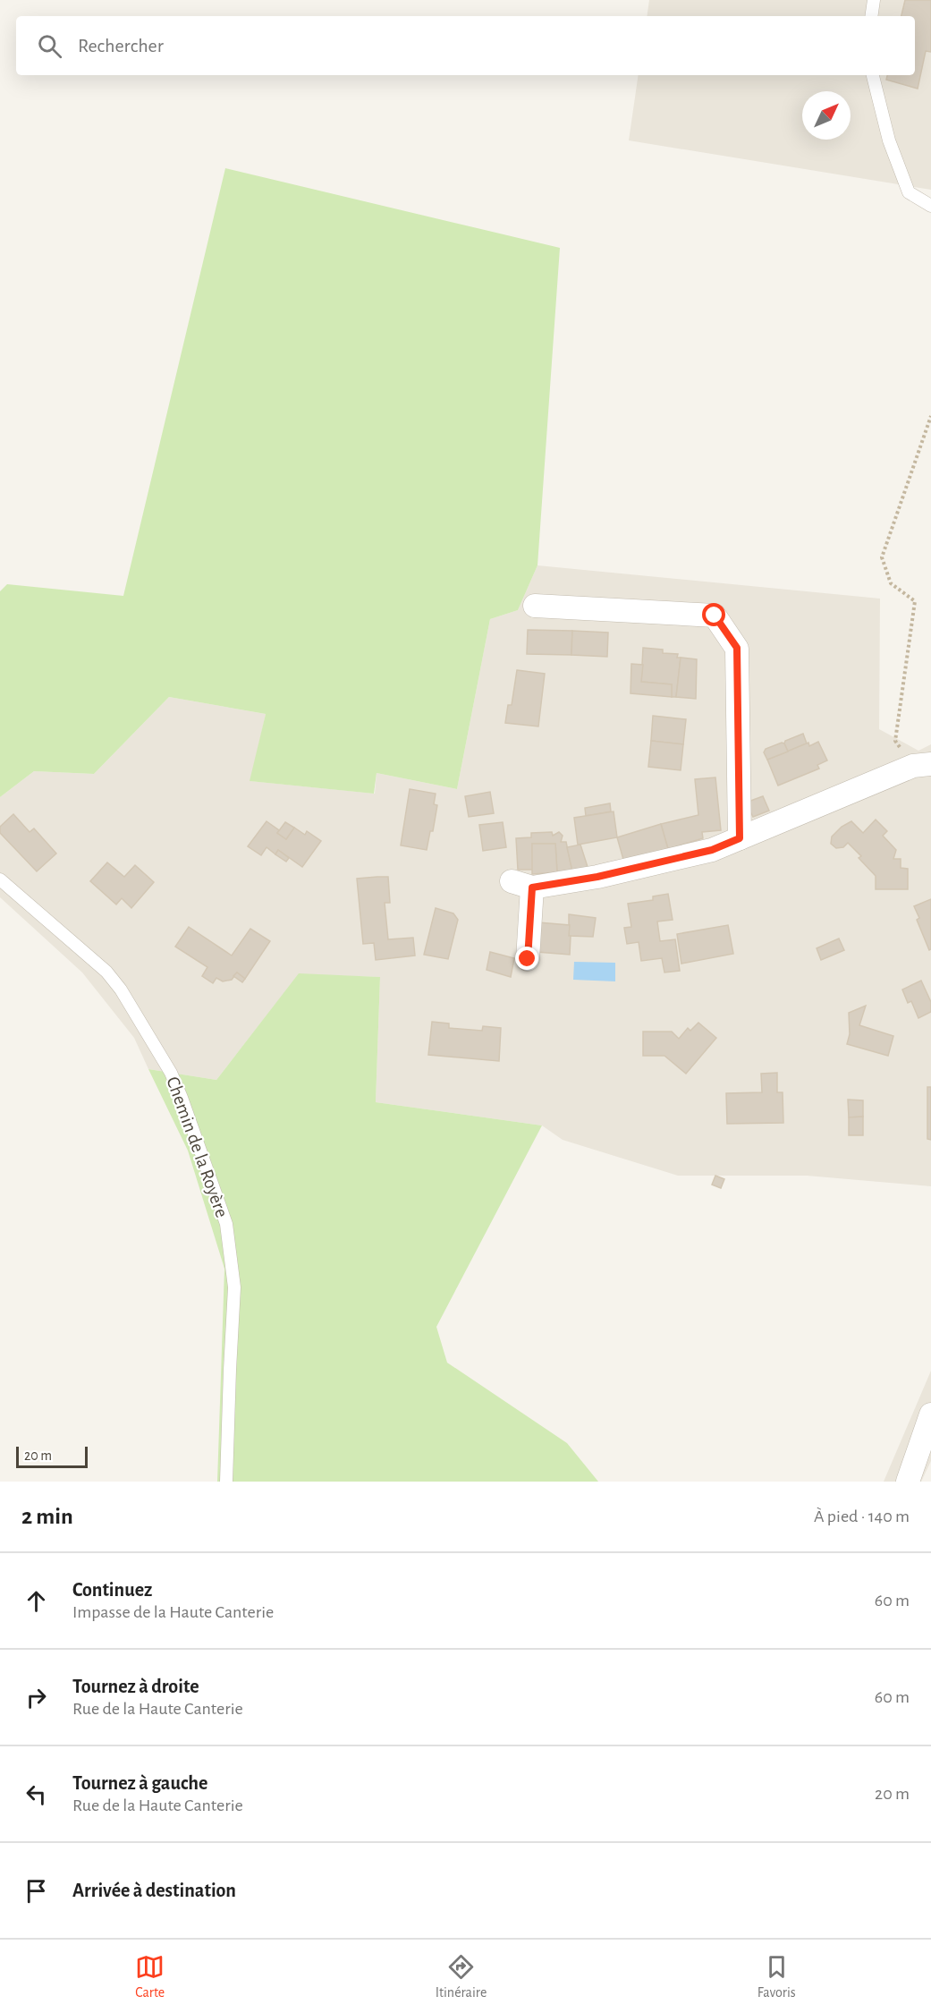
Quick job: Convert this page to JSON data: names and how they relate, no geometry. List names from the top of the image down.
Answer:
{
  "streets": {
    "lane": ["Chemin de la Royère"]
  },
  "scale_bar": "20 m",
  "north": "top right",
  "page": {
    "search": "Rechercher",
    "scale": "20 m",
    "heading": ["2 min", "À pied · 140 m"],
    "list": [
      ["Continuez", "Impasse de la Haute Canterie", "60 m"],
      ["Tournez à droite", "Rue de la Haute Canterie", "60 m"],
      ["Tournez à gauche", "Rue de la Haute Canterie", "20 m"],
      "Arrivée à destination"
    ],
    "nav": ["Carte", "Itinéraire", "Favoris"]
  }
}
